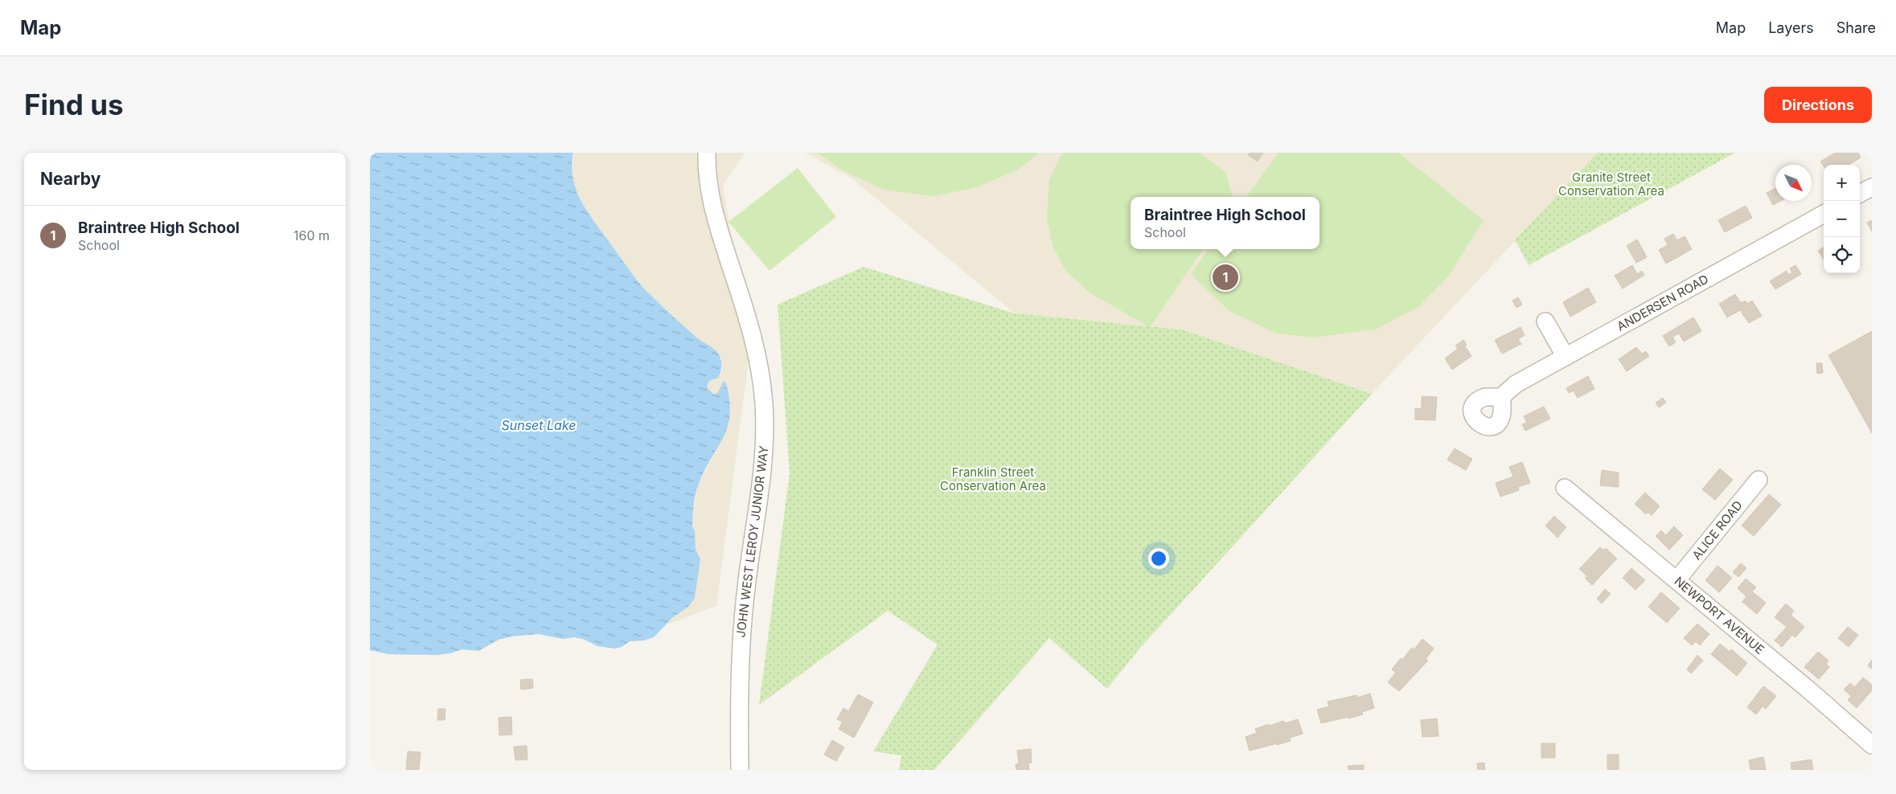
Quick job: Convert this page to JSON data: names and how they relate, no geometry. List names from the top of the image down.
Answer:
{
  "streets": {
    "street": [
      "ANDERSEN ROAD",
      "ALICE ROAD",
      "JOHN WEST LEROY JUNIOR WAY",
      "NEWPORT AVENUE"
    ]
  },
  "crossings": [
    ["ALICE ROAD", "NEWPORT AVENUE"]
  ],
  "water": ["Sunset Lake"],
  "parks": ["Granite Street Conservation Area", "Franklin Street Conservation Area"],
  "north": "bottom right",
  "page": {
    "header": "Map",
    "nav": ["Map", "Layers", "Share"],
    "buttons": "Directions",
    "title": "Find us",
    "heading": "Nearby",
    "map_buttons": ["+", "−"],
    "popup": ["Braintree High School", "School"],
    "list": [
      {
        "mark": "1",
        "name": "Braintree High School",
        "note": "School",
        "value": "160 m"
      }
    ],
    "pins": "1"
  }
}
